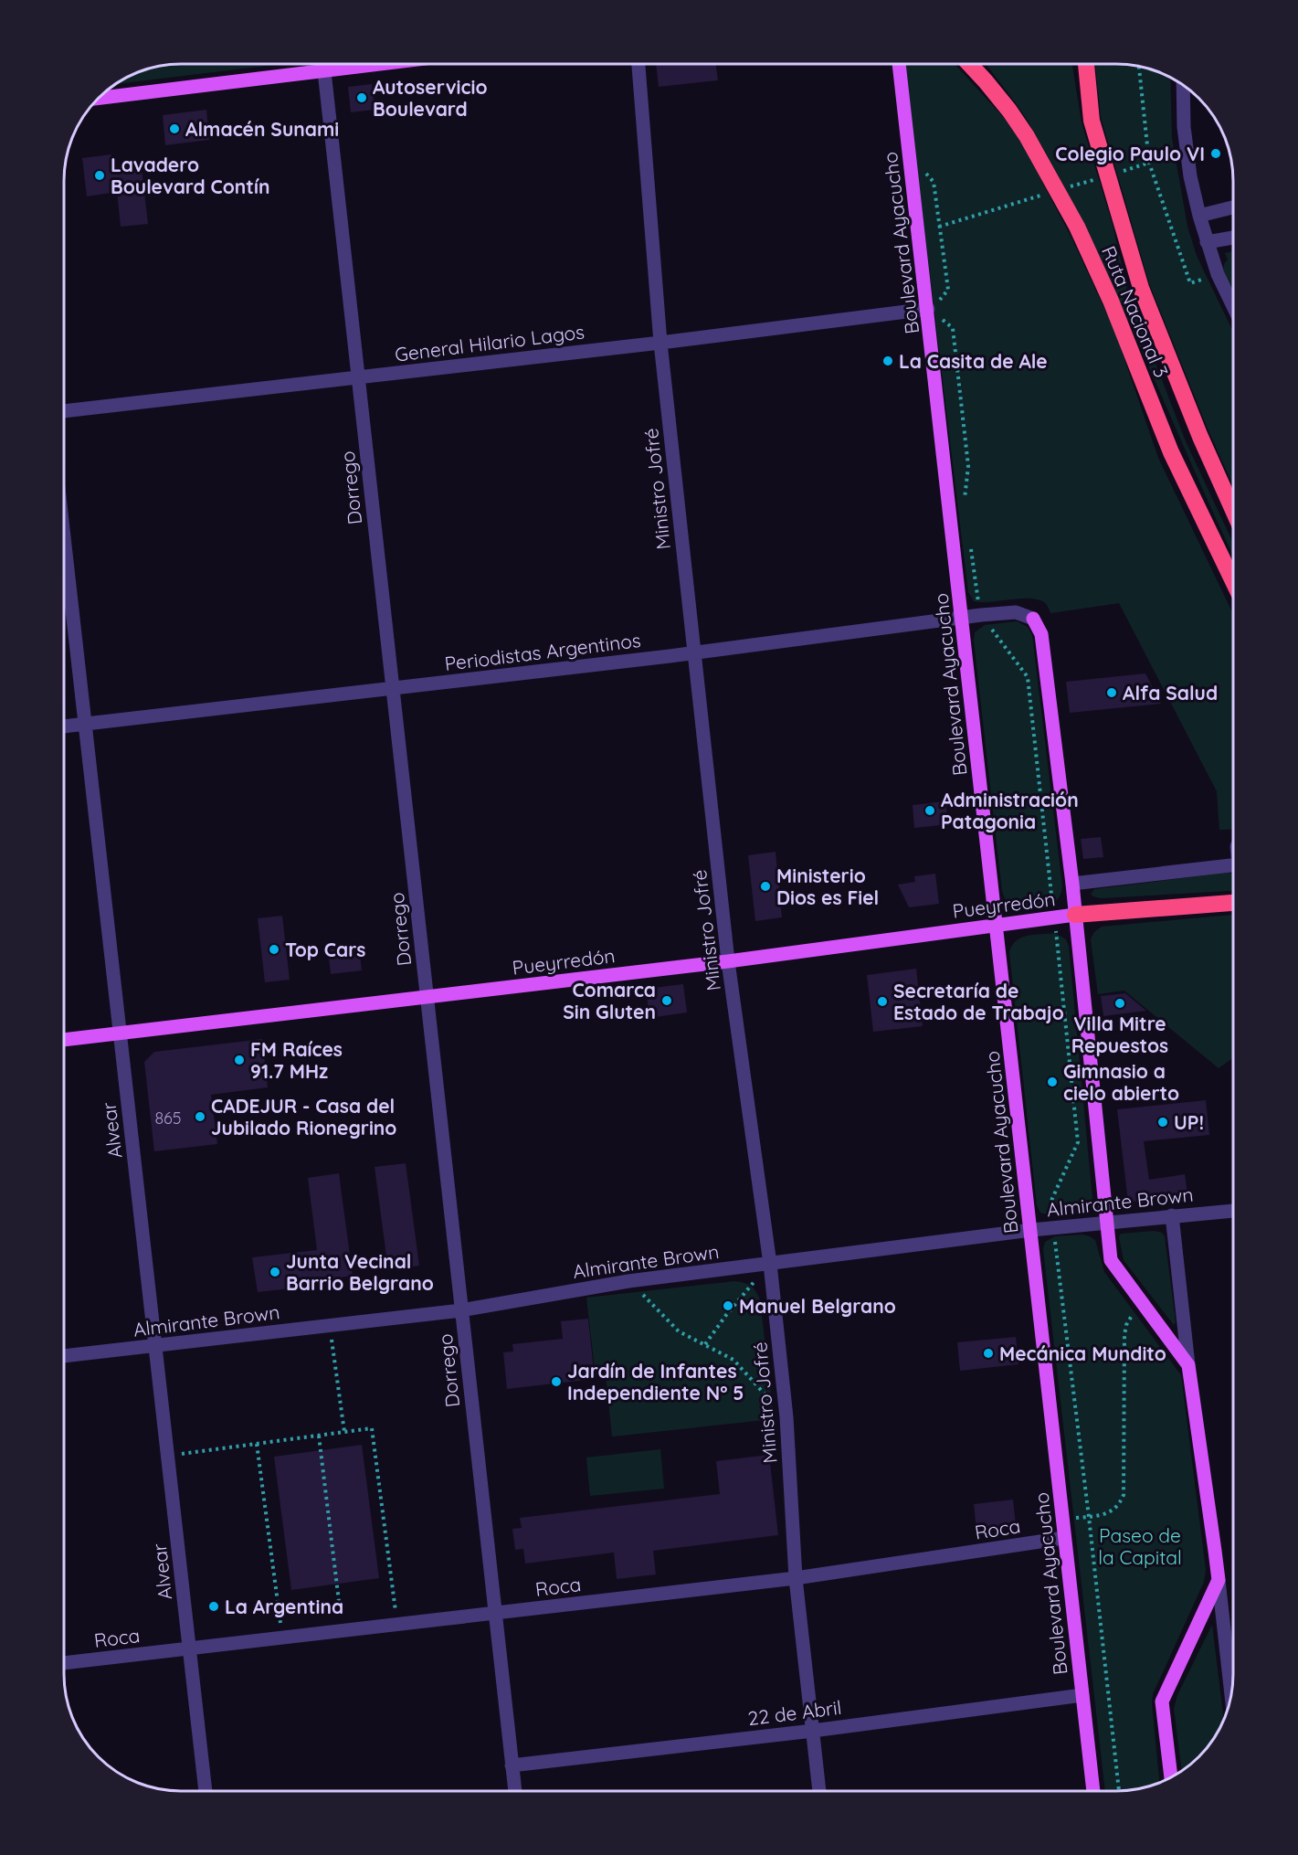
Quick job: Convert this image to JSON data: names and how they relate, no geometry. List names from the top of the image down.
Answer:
{
  "streets": {
    "highway": ["Ruta Nacional 3"],
    "main road": ["Boulevard Ayacucho", "Pueyrredón"],
    "street": [
      "General Hilario Lagos",
      "Dorrego",
      "Ministro Jofré",
      "Periodistas Argentinos",
      "Alvear",
      "Almirante Brown",
      "Roca",
      "22 de Abril"
    ]
  },
  "crossings": [
    ["Boulevard Ayacucho", "General Hilario Lagos"],
    ["Boulevard Ayacucho", "Periodistas Argentinos"],
    ["Boulevard Ayacucho", "Pueyrredón"],
    ["Boulevard Ayacucho", "Almirante Brown"],
    ["Boulevard Ayacucho", "Roca"],
    ["Boulevard Ayacucho", "22 de Abril"],
    ["General Hilario Lagos", "Dorrego"],
    ["General Hilario Lagos", "Ministro Jofré"],
    ["Dorrego", "Periodistas Argentinos"],
    ["Dorrego", "Pueyrredón"],
    ["Dorrego", "Almirante Brown"],
    ["Dorrego", "Roca"],
    ["Dorrego", "22 de Abril"],
    ["Ministro Jofré", "Periodistas Argentinos"],
    ["Ministro Jofré", "Pueyrredón"],
    ["Ministro Jofré", "Almirante Brown"],
    ["Ministro Jofré", "Roca"],
    ["Ministro Jofré", "22 de Abril"],
    ["Periodistas Argentinos", "Alvear"],
    ["Pueyrredón", "Alvear"],
    ["Alvear", "Almirante Brown"],
    ["Alvear", "Roca"]
  ],
  "parks": ["Paseo de la Capital"],
  "places": [
    "Autoservicio Boulevard",
    "Almacén Sunami",
    "Colegio Paulo VI",
    "Lavadero Boulevard Contín",
    "La Casita de Ale",
    "Alfa Salud",
    "Administración Patagonia",
    "Ministerio Dios es Fiel",
    "Top Cars",
    "Comarca Sin Gluten",
    "Secretaría de Estado de Trabajo",
    "Villa Mitre Repuestos",
    "FM Raíces 91.7 MHz",
    "Gimnasio a cielo abierto",
    "CADEJUR - Casa del Jubilado Rionegrino",
    "UP!",
    "Junta Vecinal Barrio Belgrano",
    "Manuel Belgrano",
    "Mecánica Mundito",
    "Jardín de Infantes Independiente N° 5",
    "La Argentina"
  ],
  "house_numbers": ["865"]
}
